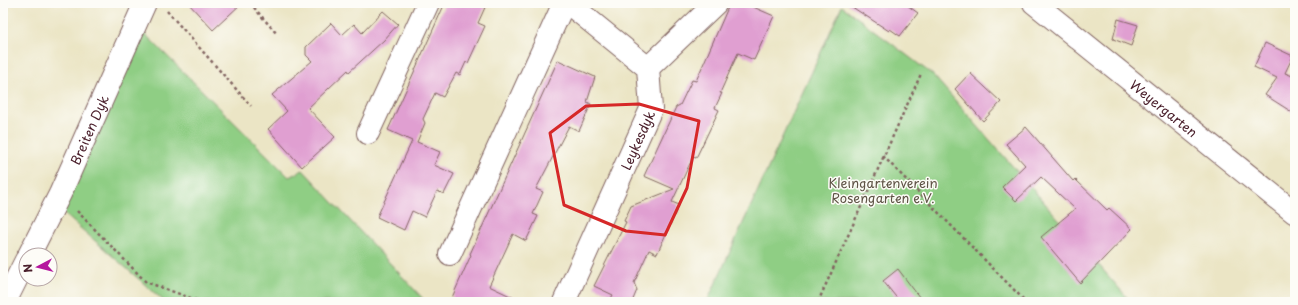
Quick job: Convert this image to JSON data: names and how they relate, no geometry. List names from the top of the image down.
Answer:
{
  "streets": {
    "street": ["Weyergarten", "Breiten Dyk", "Leykesdyk"]
  },
  "parks": ["Kleingartenverein Rosengarten e.V."],
  "north": "left"
}
